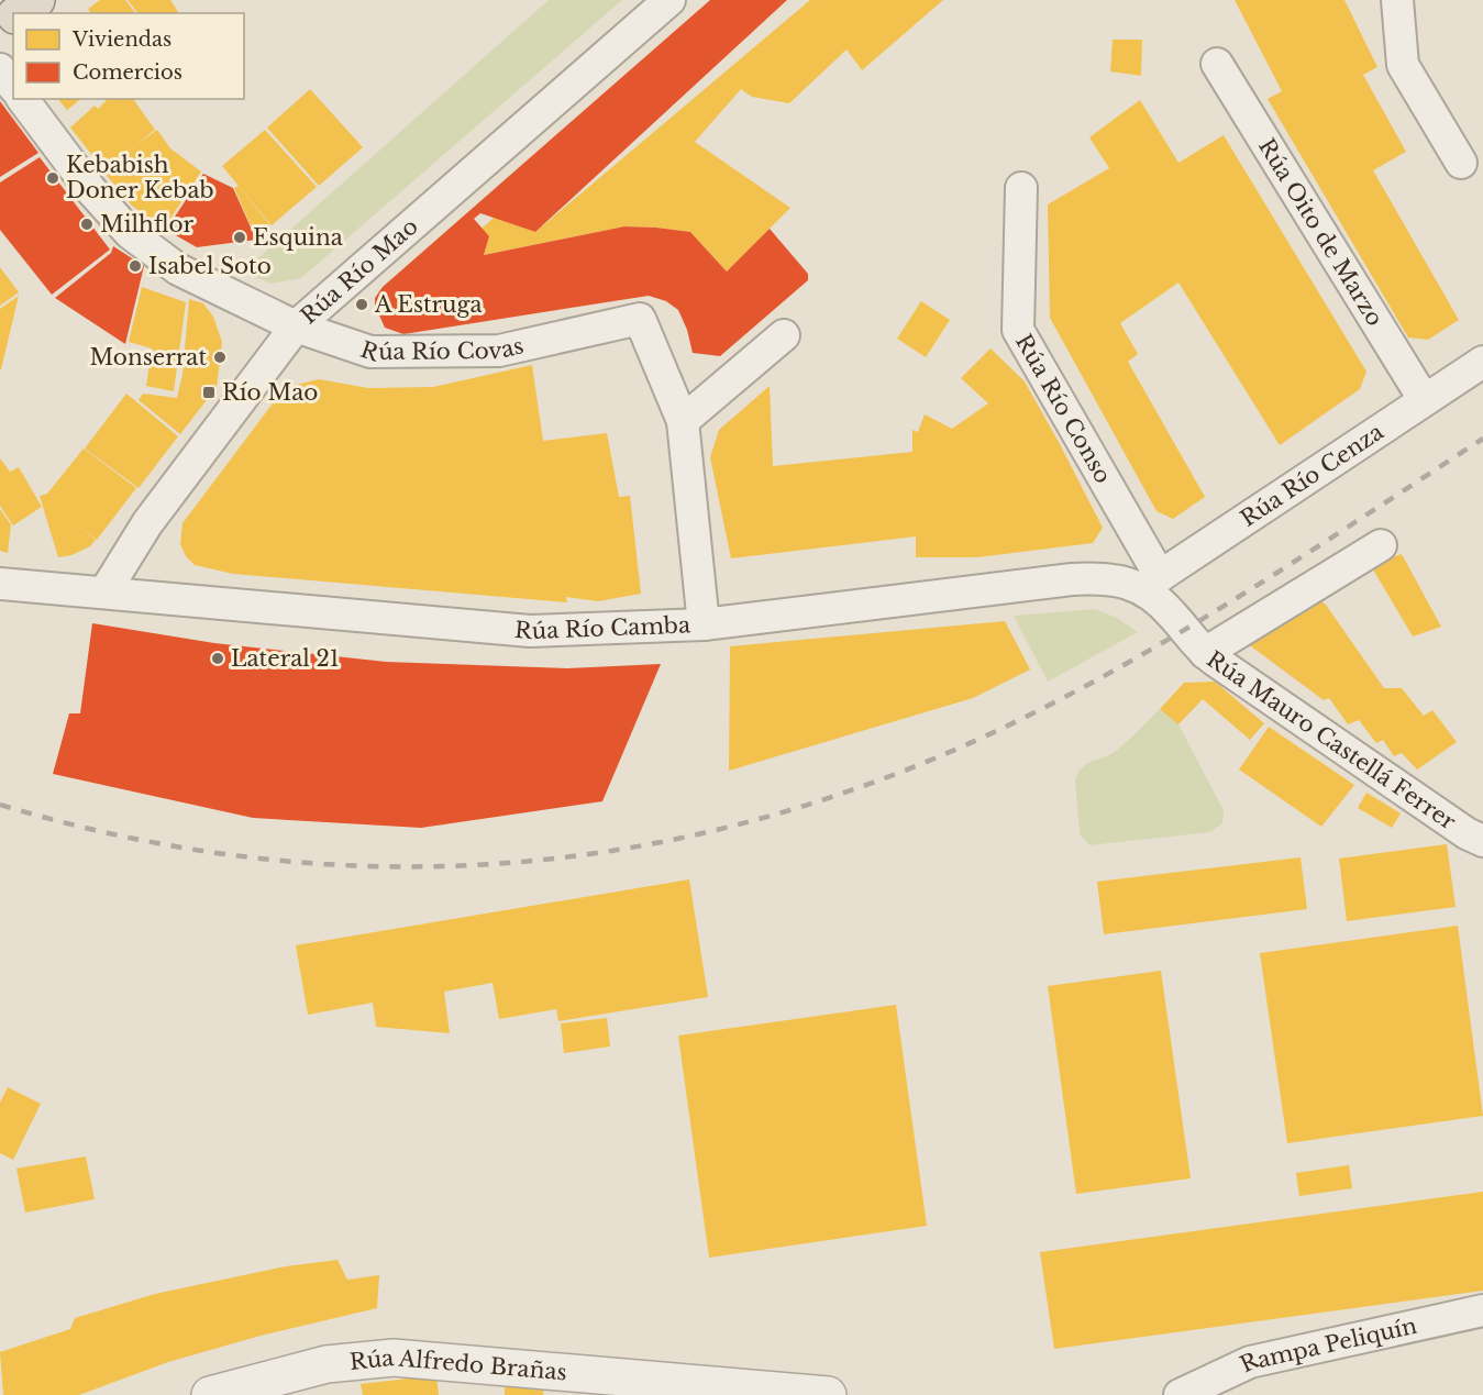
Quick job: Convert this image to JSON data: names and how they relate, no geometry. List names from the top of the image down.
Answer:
{
  "streets": {
    "street": [
      "Rúa Oito de Marzo",
      "Rúa Río Mao",
      "Rúa Río Covas",
      "Rúa Río Conso",
      "Rúa Río Cenza",
      "Rúa Río Camba",
      "Rúa Mauro Castellá Ferrer",
      "Rampa Peliquín",
      "Rúa Alfredo Brañas"
    ]
  },
  "crossings": [
    ["Rúa Oito de Marzo", "Rúa Río Cenza"],
    ["Rúa Río Mao", "Rúa Río Covas"],
    ["Rúa Río Mao", "Rúa Río Camba"],
    ["Rúa Río Covas", "Rúa Río Camba"],
    ["Rúa Río Conso", "Rúa Río Cenza"],
    ["Rúa Río Conso", "Rúa Río Camba"],
    ["Rúa Río Cenza", "Rúa Río Camba"],
    ["Rúa Río Camba", "Rúa Mauro Castellá Ferrer"]
  ],
  "places": {
    "other": [
      "Kebabish Doner Kebab",
      "Milhflor",
      "Esquina",
      "Isabel Soto",
      "A Estruga",
      "Monserrat",
      "Lateral 21"
    ],
    "transit": ["Río Mao"]
  },
  "legend": ["Viviendas", "Comercios"]
}
